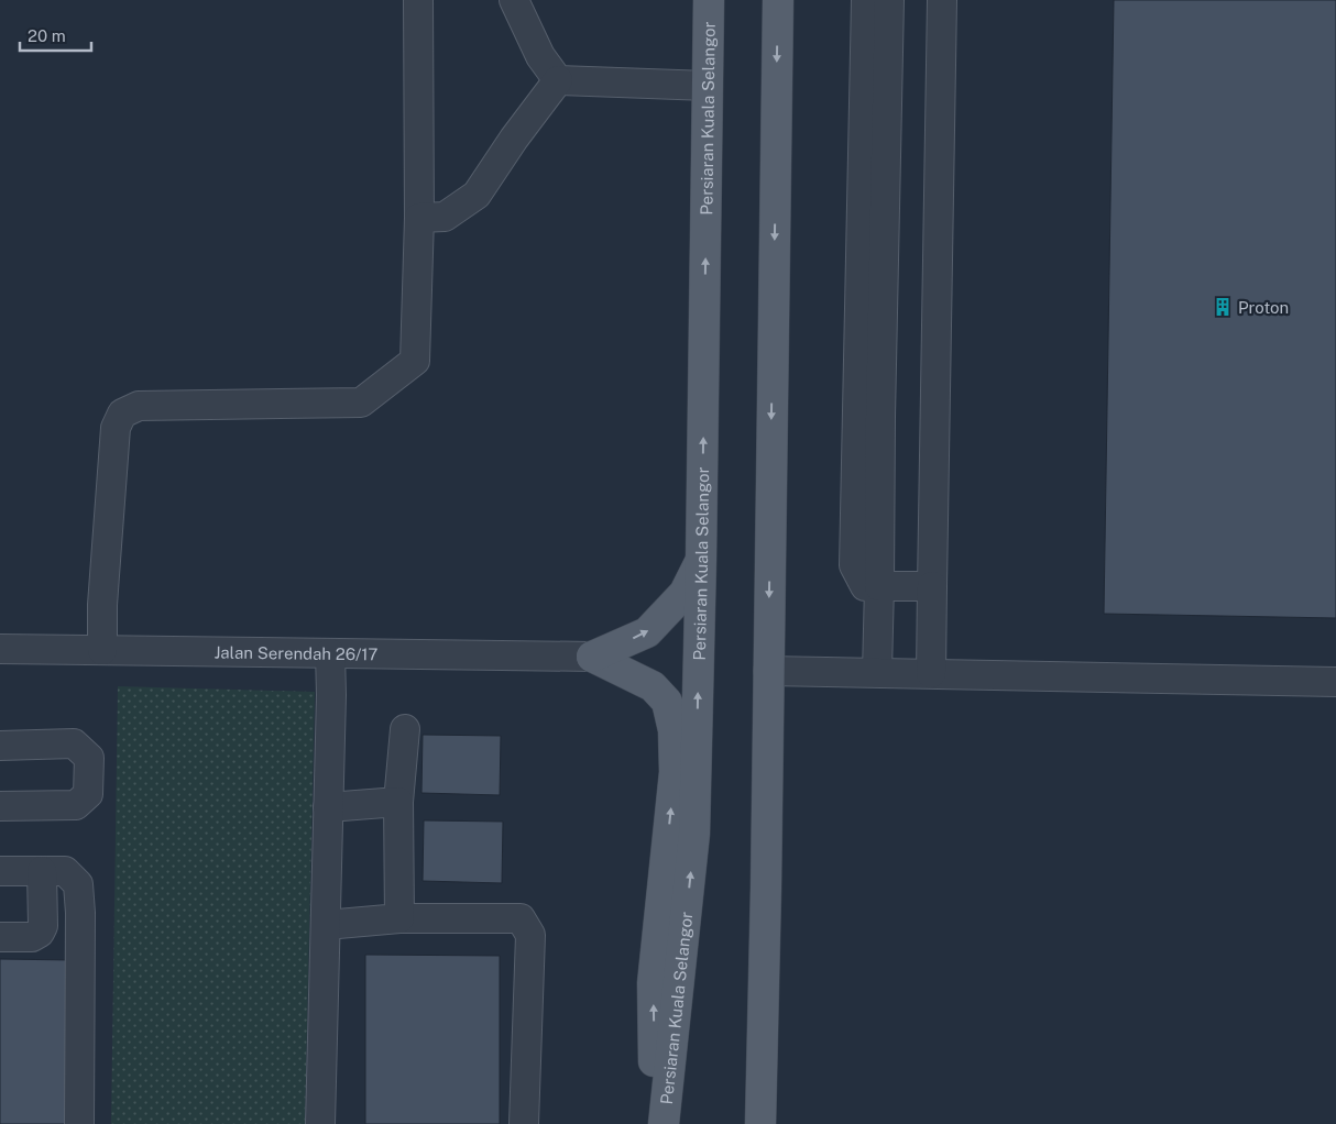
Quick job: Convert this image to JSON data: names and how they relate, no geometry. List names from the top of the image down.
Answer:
{
  "streets": {
    "main road": ["Persiaran Kuala Selangor"],
    "street": ["Jalan Serendah 26/17"]
  },
  "places": {
    "building": ["Proton"]
  },
  "scale_bar": "20 m"
}
